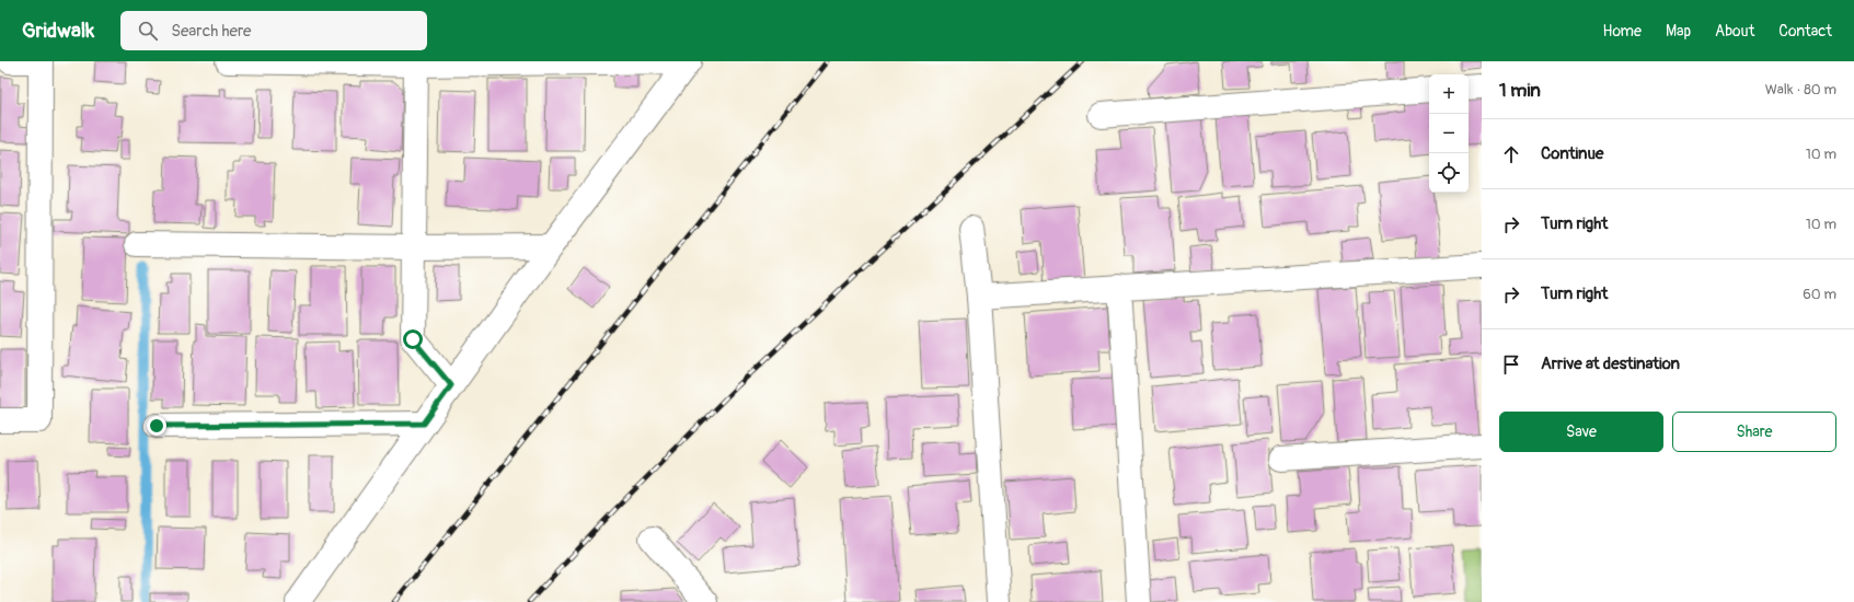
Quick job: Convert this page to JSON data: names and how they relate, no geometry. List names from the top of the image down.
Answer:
{
  "page": {
    "header": "Gridwalk",
    "search": "Search here",
    "nav": [
      "Home",
      "Map",
      "About",
      "Contact"
    ],
    "heading": ["1 min", "Walk · 80 m"],
    "map_buttons": ["+", "−"],
    "list": [
      ["Continue", "10 m"],
      ["Turn right", "10 m"],
      ["Turn right", "60 m"],
      "Arrive at destination"
    ],
    "buttons": ["Save", "Share"]
  }
}
